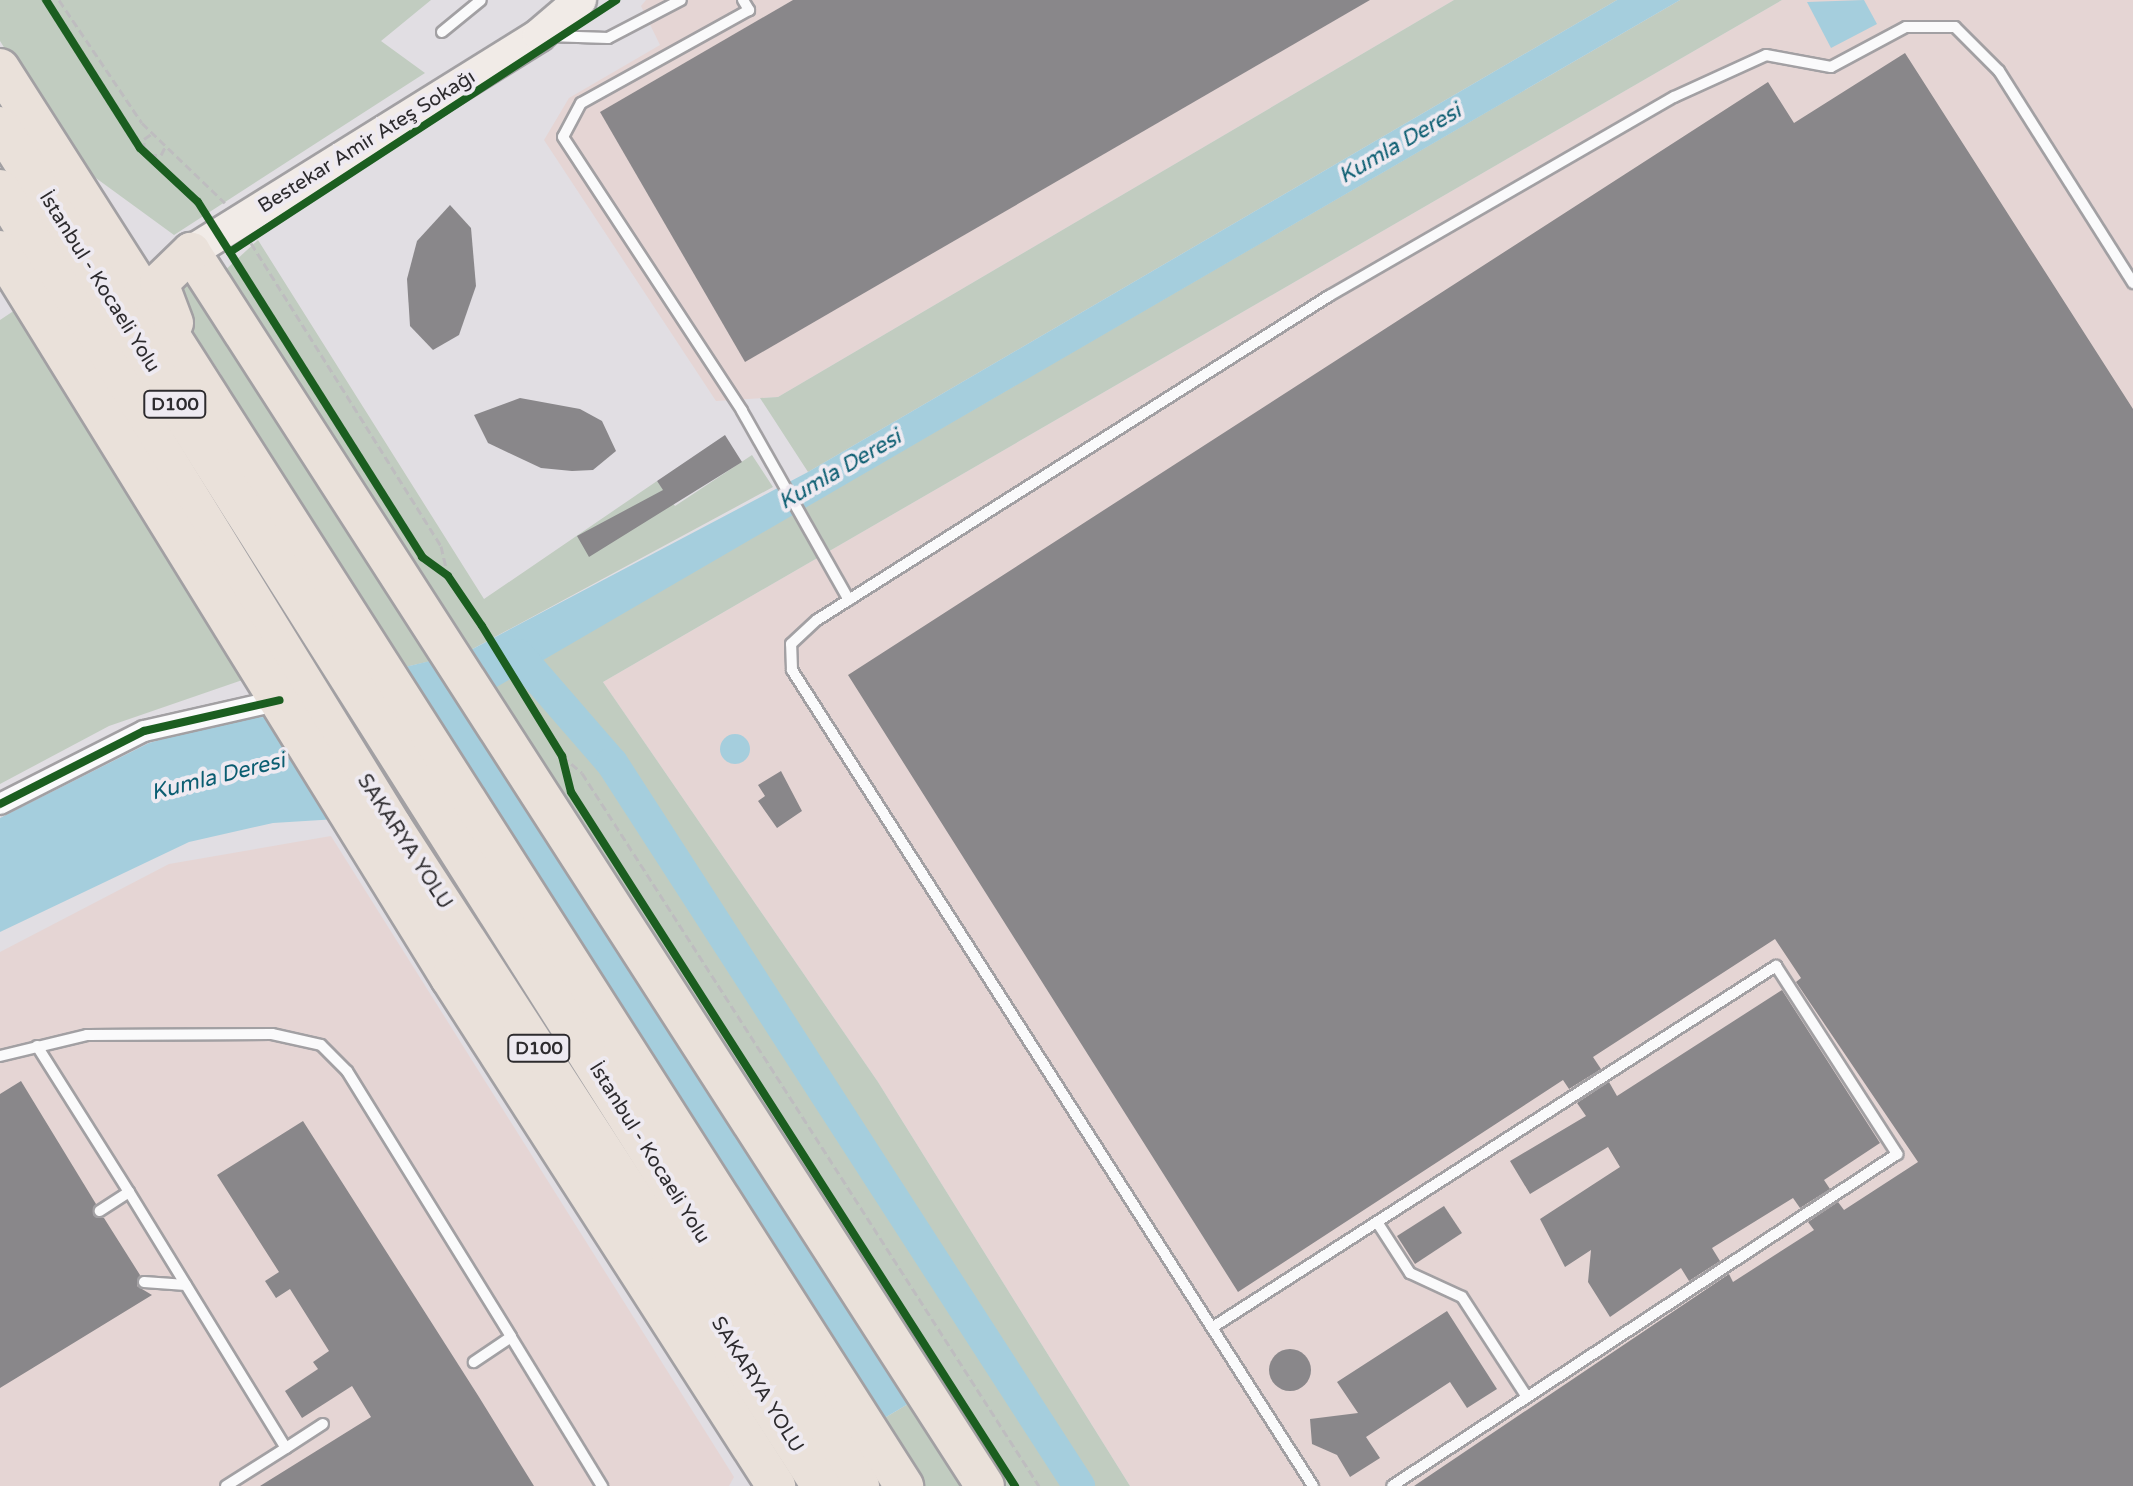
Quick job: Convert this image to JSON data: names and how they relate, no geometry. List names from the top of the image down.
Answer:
{
  "streets": {
    "highway": ["İstanbul - Kocaeli Yolu", "D100", "SAKARYA YOLU"],
    "main road": ["Bestekar Amir Ateş Sokağı"]
  },
  "crossings": [
    ["İstanbul - Kocaeli Yolu", "D100"],
    ["İstanbul - Kocaeli Yolu", "SAKARYA YOLU"]
  ],
  "water": ["Kumla Deresi"]
}
